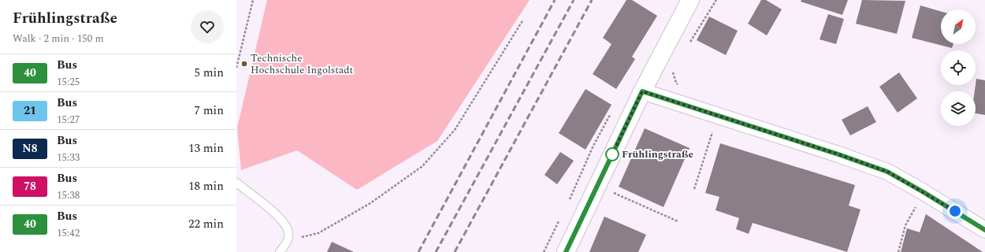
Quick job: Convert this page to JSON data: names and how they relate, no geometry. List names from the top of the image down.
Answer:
{
  "places": ["Technische Hochschule Ingolstadt", "Frühlingstraße"],
  "lines": ["bus line 40"],
  "north": "top right",
  "page": {
    "heading": ["Frühlingstraße", "Walk · 2 min · 150 m"],
    "list": [
      {
        "mark": "40",
        "name": "Bus",
        "note": "15:25",
        "value": "5 min"
      },
      {
        "mark": "21",
        "name": "Bus",
        "note": "15:27",
        "value": "7 min"
      },
      {
        "mark": "N8",
        "name": "Bus",
        "note": "15:33",
        "value": "13 min"
      },
      {
        "mark": "78",
        "name": "Bus",
        "note": "15:38",
        "value": "18 min"
      },
      {
        "mark": "40",
        "name": "Bus",
        "note": "15:42",
        "value": "22 min"
      }
    ]
  }
}
